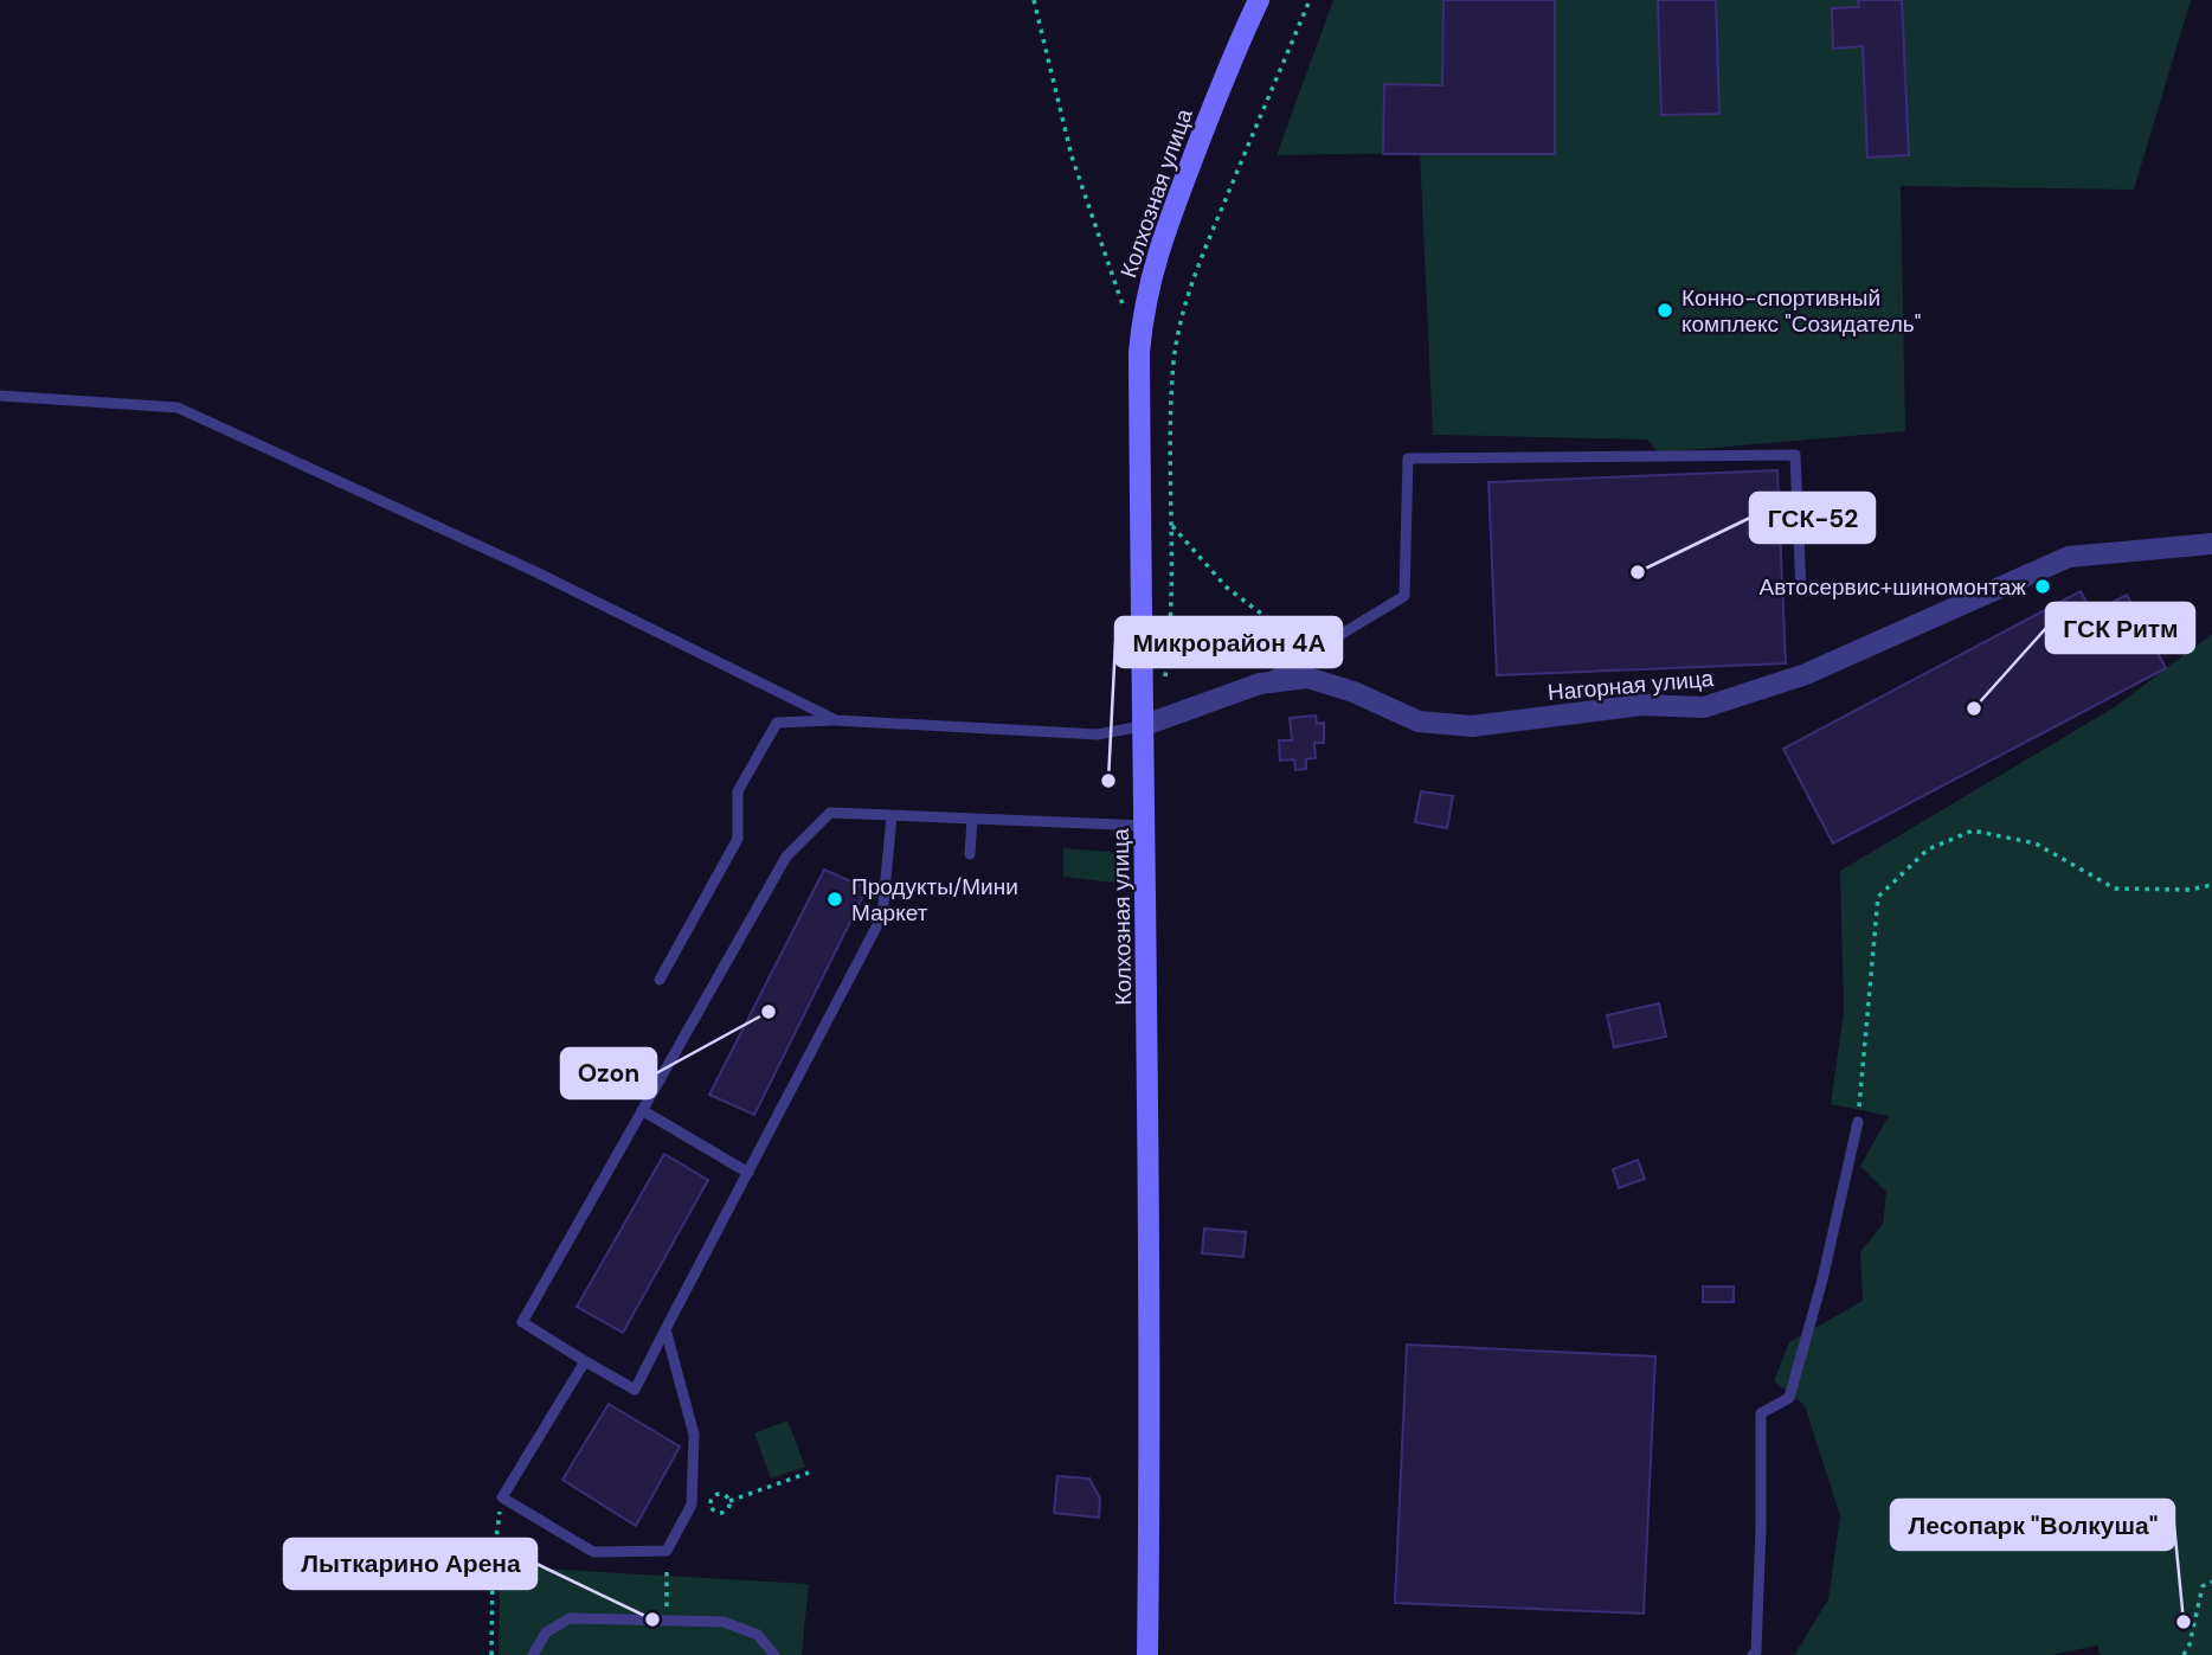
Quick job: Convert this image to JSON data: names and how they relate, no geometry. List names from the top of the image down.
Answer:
{
  "streets": {
    "street": ["Колхозная улица", "Нагорная улица"]
  },
  "crossings": [
    ["Колхозная улица", "Нагорная улица"]
  ],
  "places": [
    "Конно-спортивный комплекс \"Созидатель\"",
    "ГСК-52",
    "Автосервис+шиномонтаж",
    "ГСК Ритм",
    "Микрорайон 4А",
    "Продукты/Мини Маркет",
    "Ozon",
    "Лыткарино Арена",
    "Лесопарк \"Волкуша\""
  ]
}
